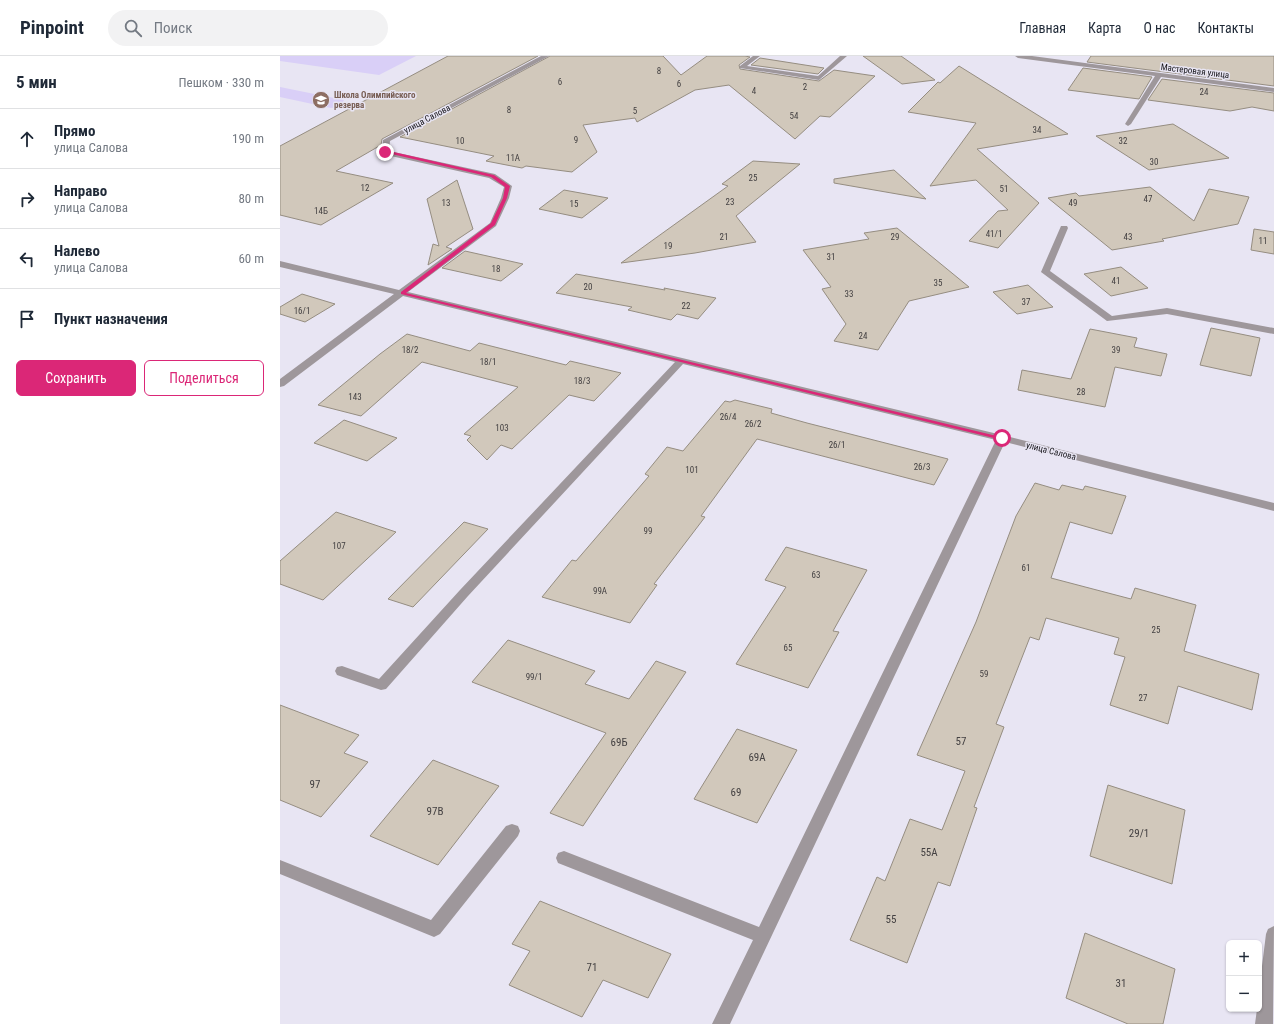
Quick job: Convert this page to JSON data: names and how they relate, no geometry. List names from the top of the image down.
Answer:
{
  "streets": {
    "street": ["Мастеровая улица", "улица Салова"]
  },
  "places": {
    "school or university": ["Школа Олимпийского резерва"]
  },
  "house_numbers": [
    "8",
    "6",
    "6",
    "2",
    "4",
    "24",
    "8",
    "5",
    "54",
    "34",
    "9",
    "10",
    "32",
    "11А",
    "30",
    "25",
    "12",
    "51",
    "47",
    "23",
    "13",
    "49",
    "15",
    "14Б",
    "41/1",
    "21",
    "29",
    "43",
    "11",
    "19",
    "31",
    "18",
    "41",
    "35",
    "20",
    "33",
    "37",
    "22",
    "16/1",
    "24",
    "18/2",
    "39",
    "18/1",
    "18/3",
    "28",
    "143",
    "26/4",
    "26/2",
    "103",
    "26/1",
    "26/3",
    "101",
    "99",
    "107",
    "61",
    "63",
    "99А",
    "25",
    "65",
    "59",
    "99/1",
    "27",
    "57",
    "69Б",
    "69А",
    "97",
    "69",
    "97В",
    "29/1",
    "55А",
    "55",
    "71",
    "31"
  ],
  "page": {
    "header": "Pinpoint",
    "search": "Поиск",
    "nav": [
      "Главная",
      "Карта",
      "О нас",
      "Контакты"
    ],
    "heading": ["5 мин", "Пешком · 330 m"],
    "list": [
      ["Прямо", "улица Салова", "190 m"],
      ["Направо", "улица Салова", "80 m"],
      ["Налево", "улица Салова", "60 m"],
      "Пункт назначения"
    ],
    "buttons": ["Сохранить", "Поделиться"],
    "map_buttons": ["+", "−"]
  }
}
